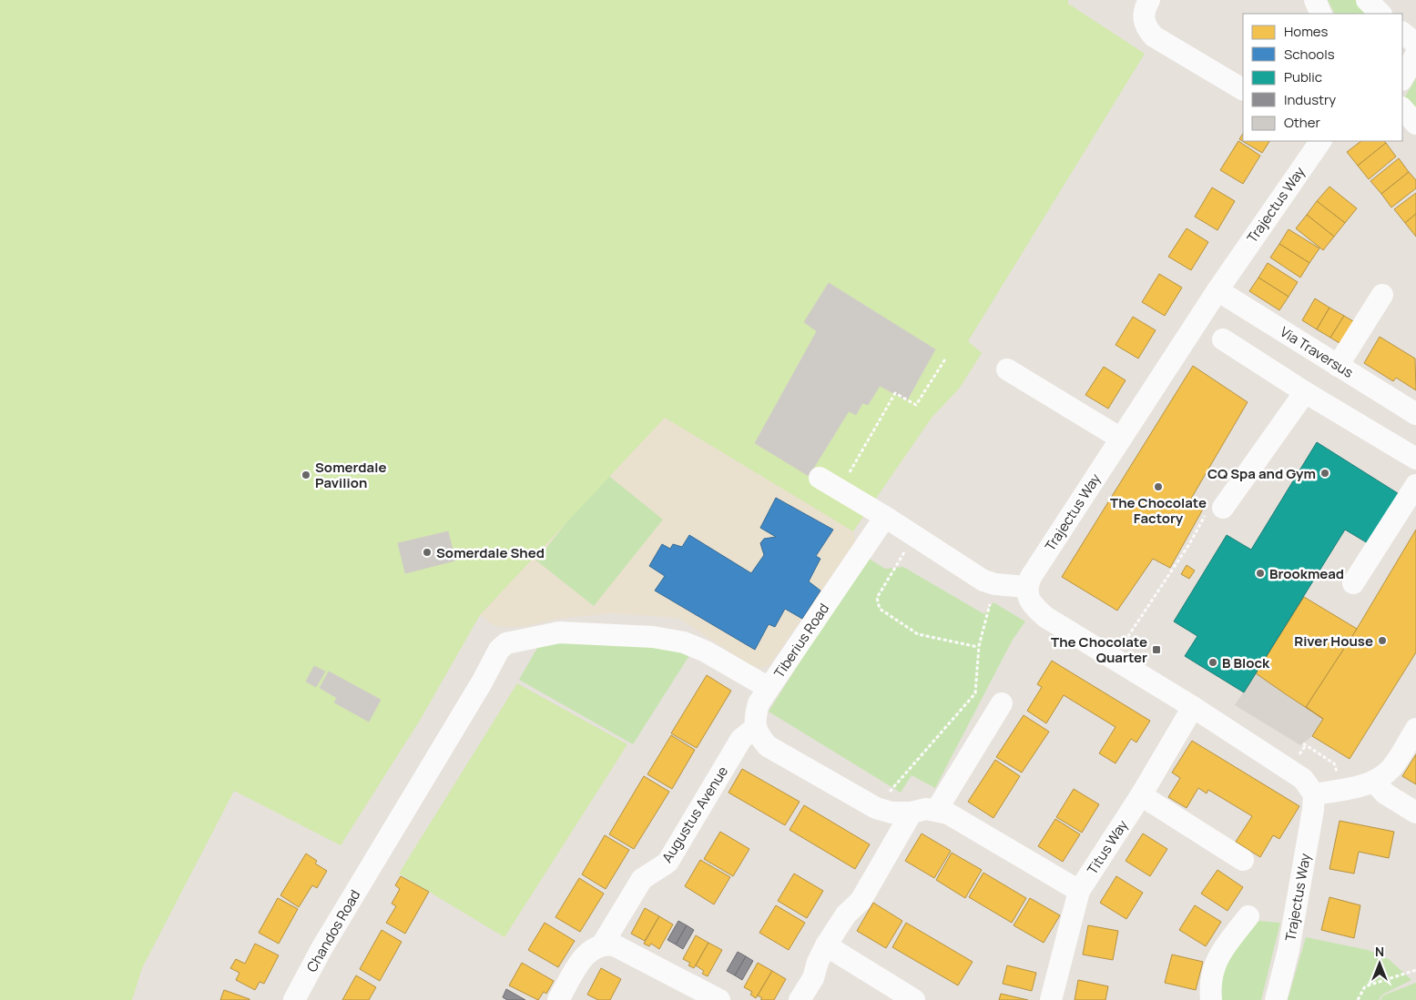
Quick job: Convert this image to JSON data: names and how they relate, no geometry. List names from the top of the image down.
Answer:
{
  "streets": {
    "street": [
      "Trajectus Way",
      "Via Traversus",
      "Tiberius Road",
      "Augustus Avenue",
      "Titus Way",
      "Chandos Road"
    ]
  },
  "crossings": [
    ["Trajectus Way", "Via Traversus"],
    ["Tiberius Road", "Augustus Avenue"],
    ["Tiberius Road", "Chandos Road"]
  ],
  "places": {
    "other": [
      "CQ Spa and Gym",
      "Somerdale Pavilion",
      "The Chocolate Factory",
      "Somerdale Shed",
      "Brookmead",
      "River House",
      "B Block"
    ],
    "transit": ["The Chocolate Quarter"]
  },
  "legend": [
    "Homes",
    "Schools",
    "Public",
    "Industry",
    "Other"
  ],
  "north": "top"
}
